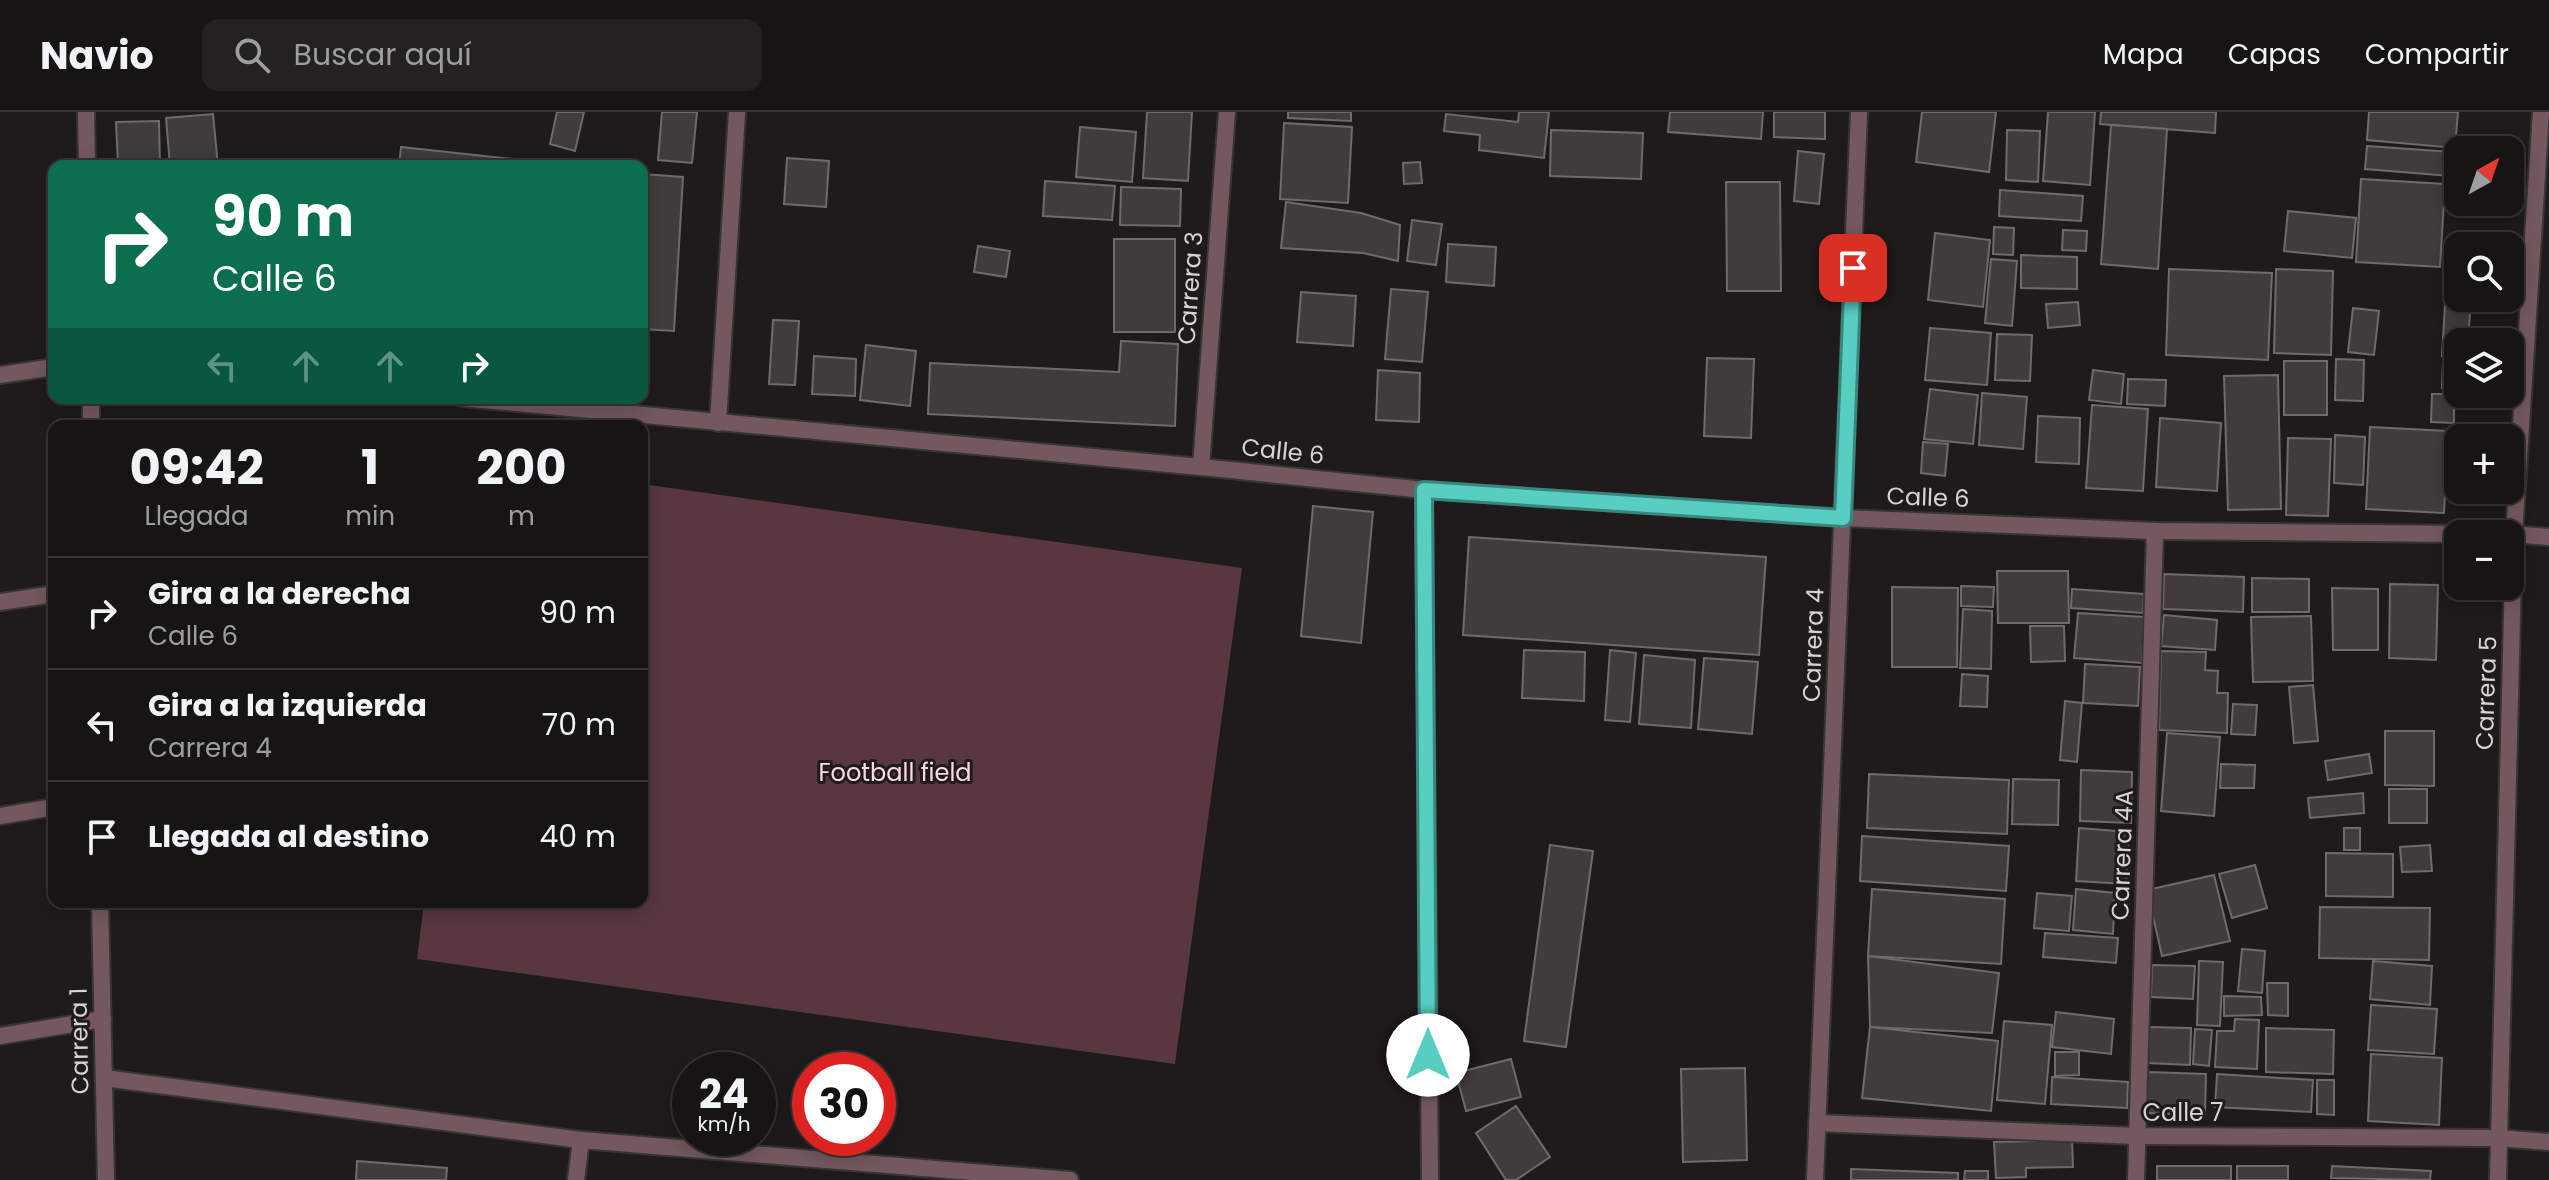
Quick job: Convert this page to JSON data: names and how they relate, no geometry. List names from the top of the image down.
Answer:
{
  "streets": {
    "street": [
      "Carrera 3",
      "Calle 6",
      "Carrera 4",
      "Carrera 5",
      "Carrera 4A",
      "Carrera 1",
      "Calle 7"
    ]
  },
  "crossings": [
    ["Carrera 3", "Calle 6"],
    ["Calle 6", "Carrera 4"],
    ["Calle 6", "Carrera 4A"],
    ["Carrera 4", "Calle 7"],
    ["Carrera 5", "Calle 7"],
    ["Carrera 4A", "Calle 7"]
  ],
  "parks": ["Football field"],
  "north": "top right",
  "page": {
    "header": "Navio",
    "search": "Buscar aquí",
    "nav": ["Mapa", "Capas", "Compartir"],
    "map_buttons": ["+", "−"],
    "turn": ["90 m", "Calle 6"],
    "eta": [
      "09:42",
      "Llegada",
      "1",
      "min",
      "200",
      "m"
    ],
    "list": [
      {
        "name": "Gira a la derecha",
        "note": "Calle 6",
        "value": "90 m"
      },
      {
        "name": "Gira a la izquierda",
        "note": "Carrera 4",
        "value": "70 m"
      },
      {
        "name": "Llegada al destino",
        "value": "40 m"
      }
    ],
    "speed": "24 km/h",
    "limit": "30"
  }
}
